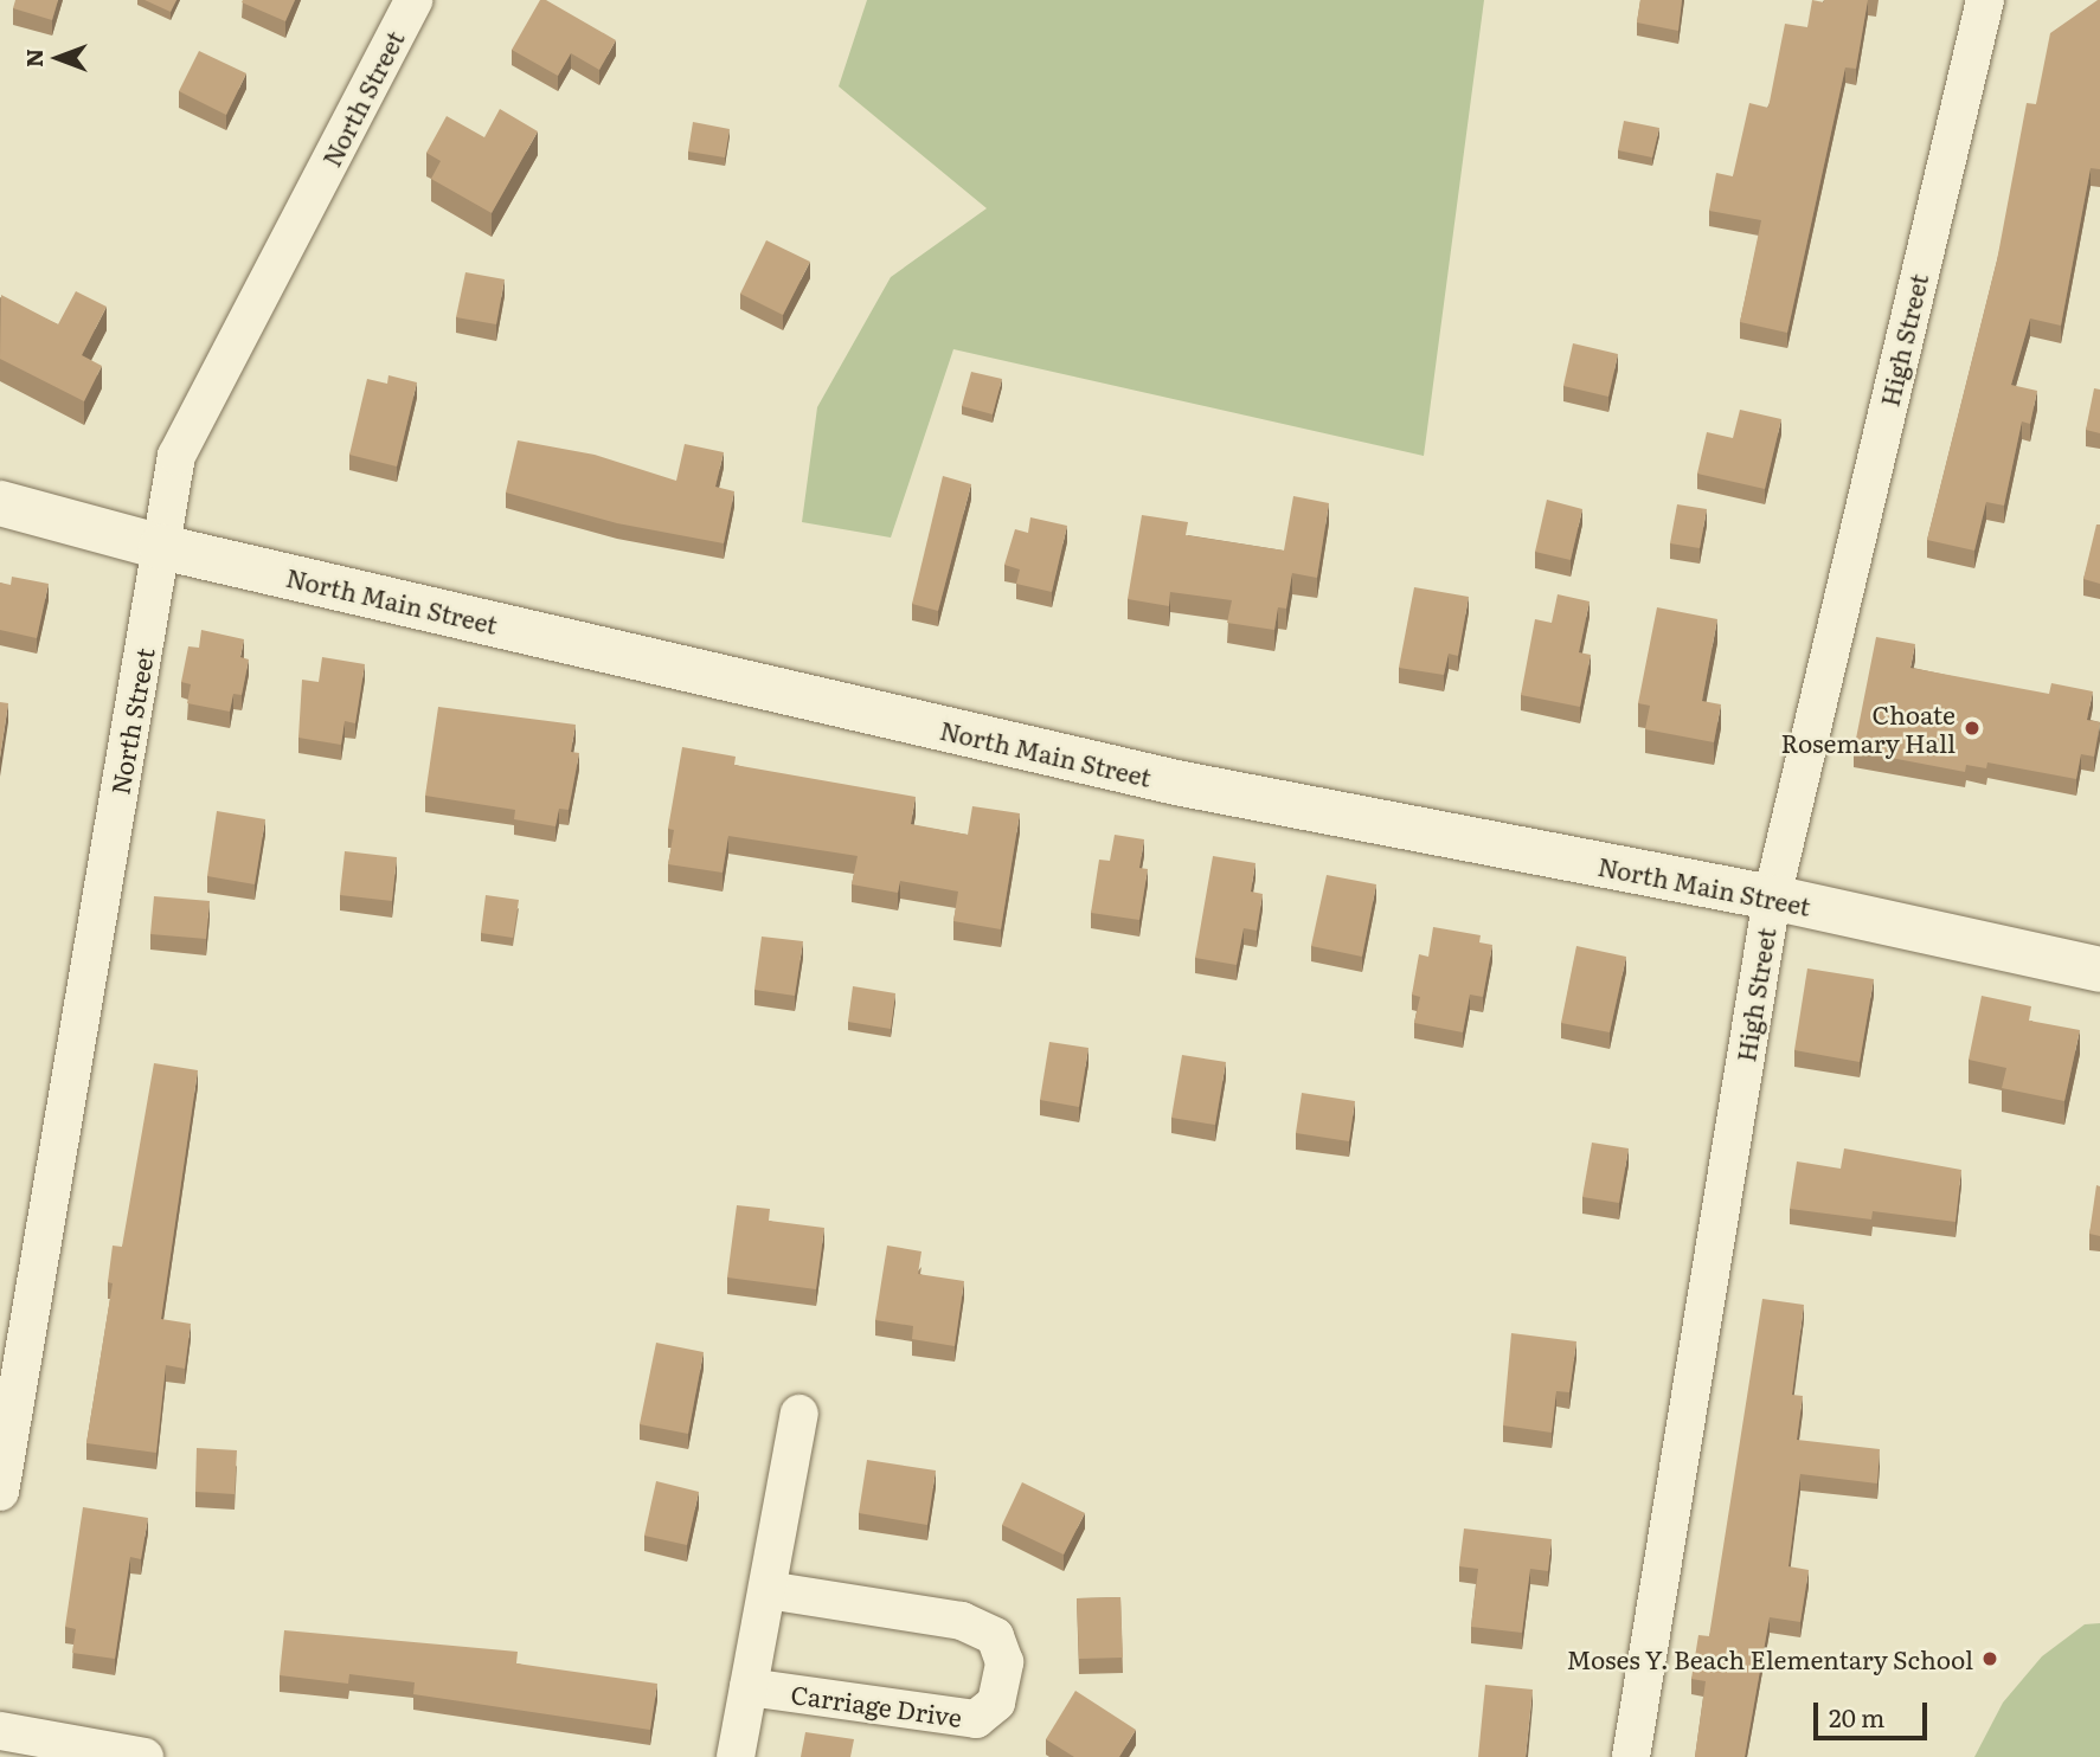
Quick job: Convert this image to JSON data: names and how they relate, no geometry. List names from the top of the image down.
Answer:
{
  "streets": {
    "street": [
      "North Street",
      "High Street",
      "North Main Street",
      "Carriage Drive"
    ]
  },
  "crossings": [
    ["North Street", "North Main Street"],
    ["High Street", "North Main Street"]
  ],
  "places": ["Choate Rosemary Hall", "Moses Y. Beach Elementary School"],
  "scale_bar": "20 m",
  "north": "left"
}
